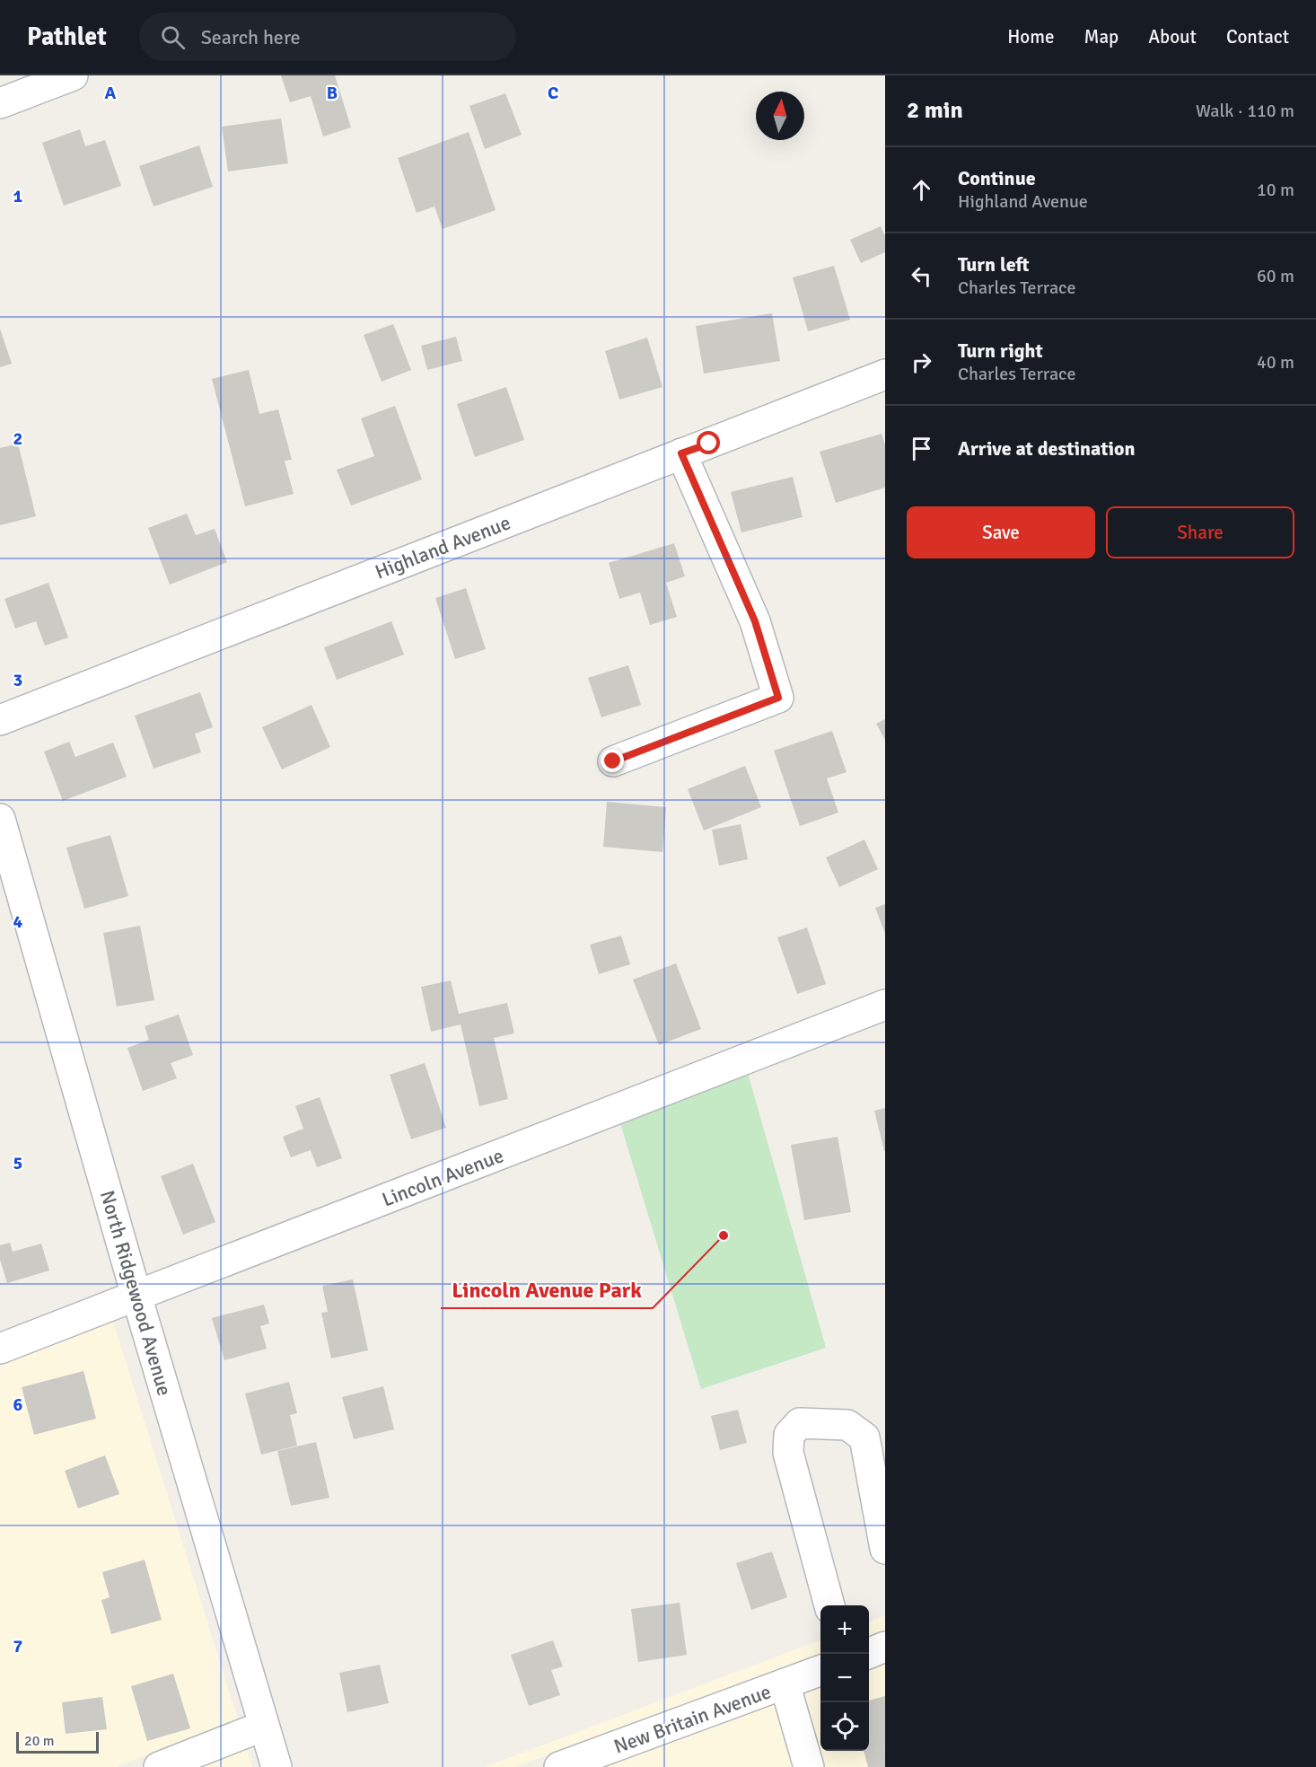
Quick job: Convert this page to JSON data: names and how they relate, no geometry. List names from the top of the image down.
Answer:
{
  "streets": {
    "street": [
      "Highland Avenue",
      "Lincoln Avenue",
      "North Ridgewood Avenue",
      "New Britain Avenue"
    ]
  },
  "crossings": [
    ["Lincoln Avenue", "North Ridgewood Avenue"]
  ],
  "places": ["Lincoln Avenue Park"],
  "scale_bar": "20 m",
  "north": "top",
  "page": {
    "header": "Pathlet",
    "search": "Search here",
    "nav": [
      "Home",
      "Map",
      "About",
      "Contact"
    ],
    "heading": ["2 min", "Walk · 110 m"],
    "list": [
      ["Continue", "Highland Avenue", "10 m"],
      ["Turn left", "Charles Terrace", "60 m"],
      ["Turn right", "Charles Terrace", "40 m"],
      "Arrive at destination"
    ],
    "buttons": ["Save", "Share"],
    "map_buttons": ["+", "−"],
    "scale": "20 m"
  },
  "grid": {
    "columns": ["A", "B", "C"],
    "rows": [
      "1",
      "2",
      "3",
      "4",
      "5",
      "6",
      "7"
    ]
  }
}
